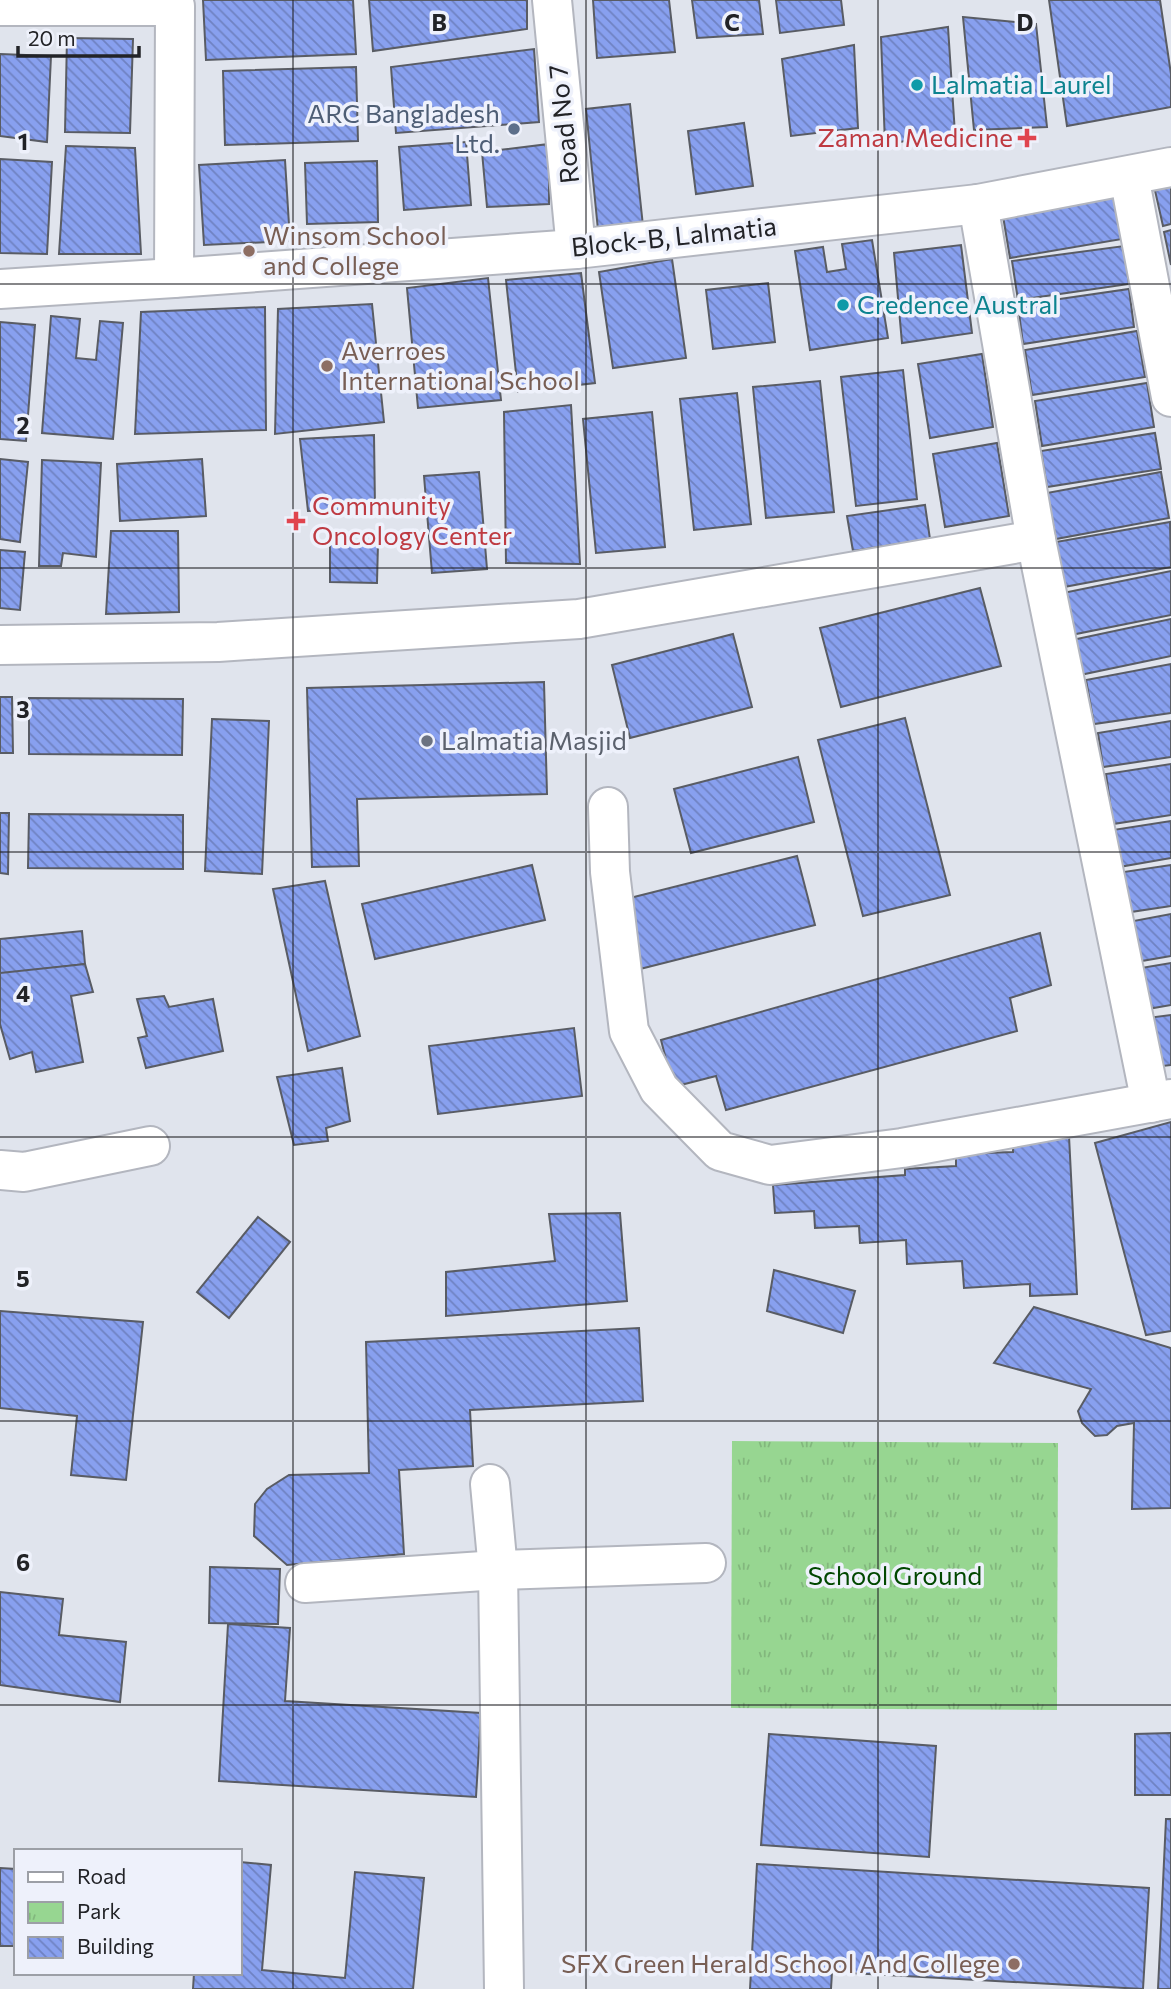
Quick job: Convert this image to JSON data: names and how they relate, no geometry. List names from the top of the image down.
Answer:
{
  "streets": {
    "street": ["Road No 7", "Block-B, Lalmatia"]
  },
  "crossings": [
    ["Road No 7", "Block-B, Lalmatia"]
  ],
  "parks": ["School Ground"],
  "places": {
    "other": [
      "Lalmatia Laurel",
      "ARC Bangladesh Ltd.",
      "Winsom School and College",
      "Credence Austral",
      "Averroes International School",
      "Lalmatia Masjid",
      "SFX Green Herald School And College"
    ],
    "health": ["Zaman Medicine", "Community Oncology Center"]
  },
  "legend": ["Road", "Park", "Building"],
  "scale_bar": "20 m",
  "grid": {
    "columns": ["B", "C", "D"],
    "rows": [
      "1",
      "2",
      "3",
      "4",
      "5",
      "6"
    ]
  }
}
